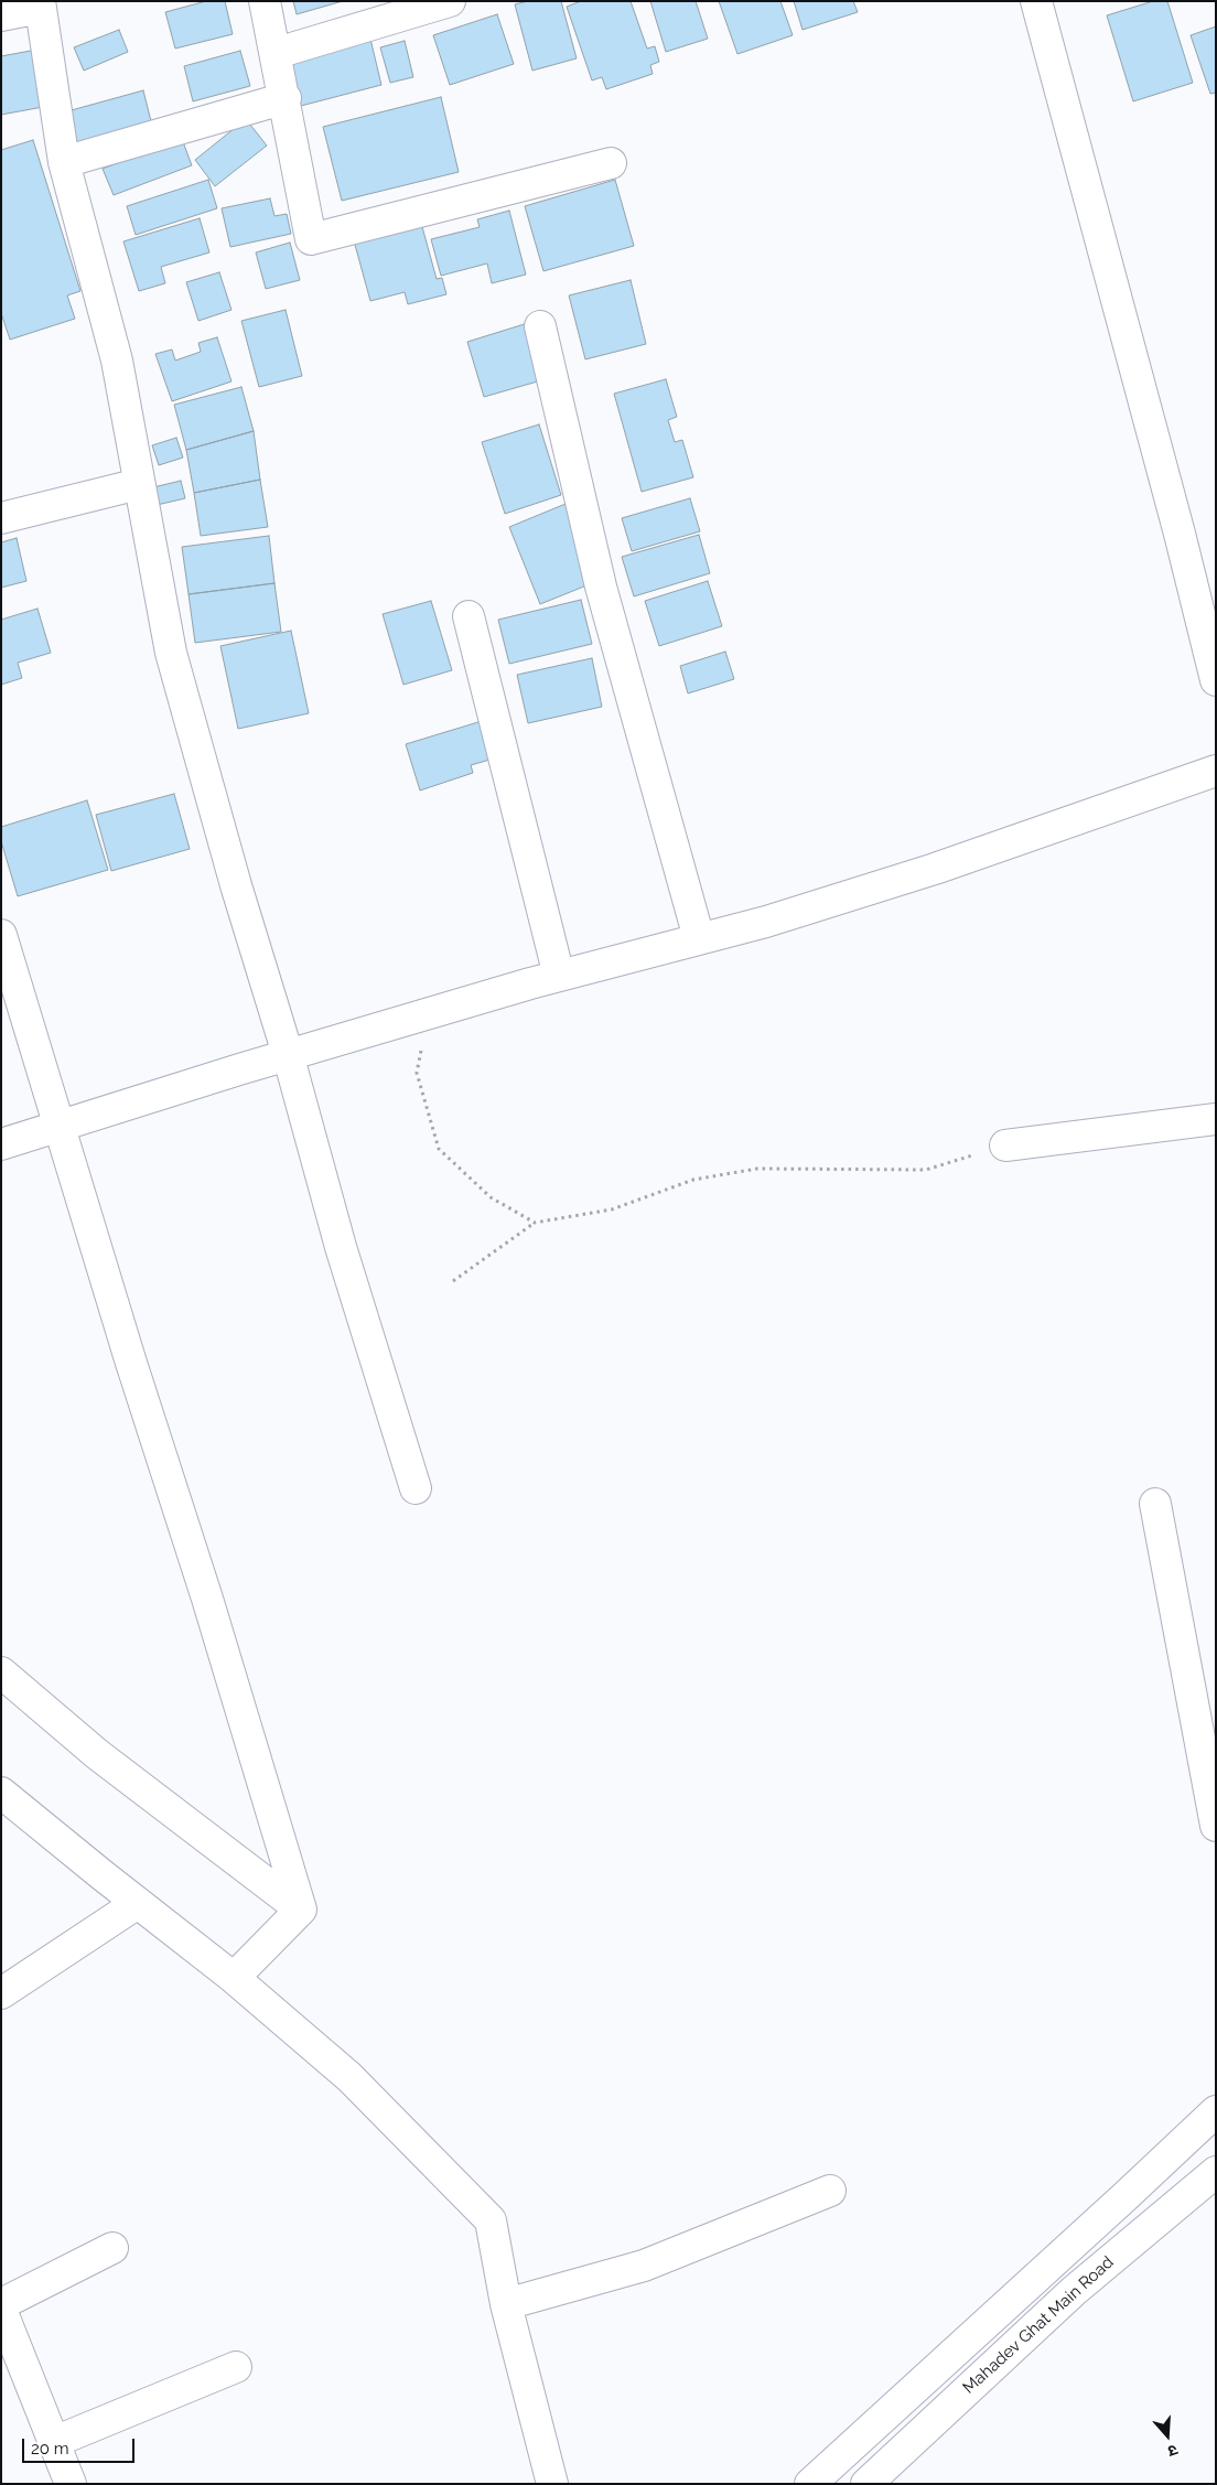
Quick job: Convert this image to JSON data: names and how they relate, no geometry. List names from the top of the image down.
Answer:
{
  "streets": {
    "street": ["Mahadev Ghat Main Road"]
  },
  "scale_bar": "20 m",
  "north": "bottom"
}
